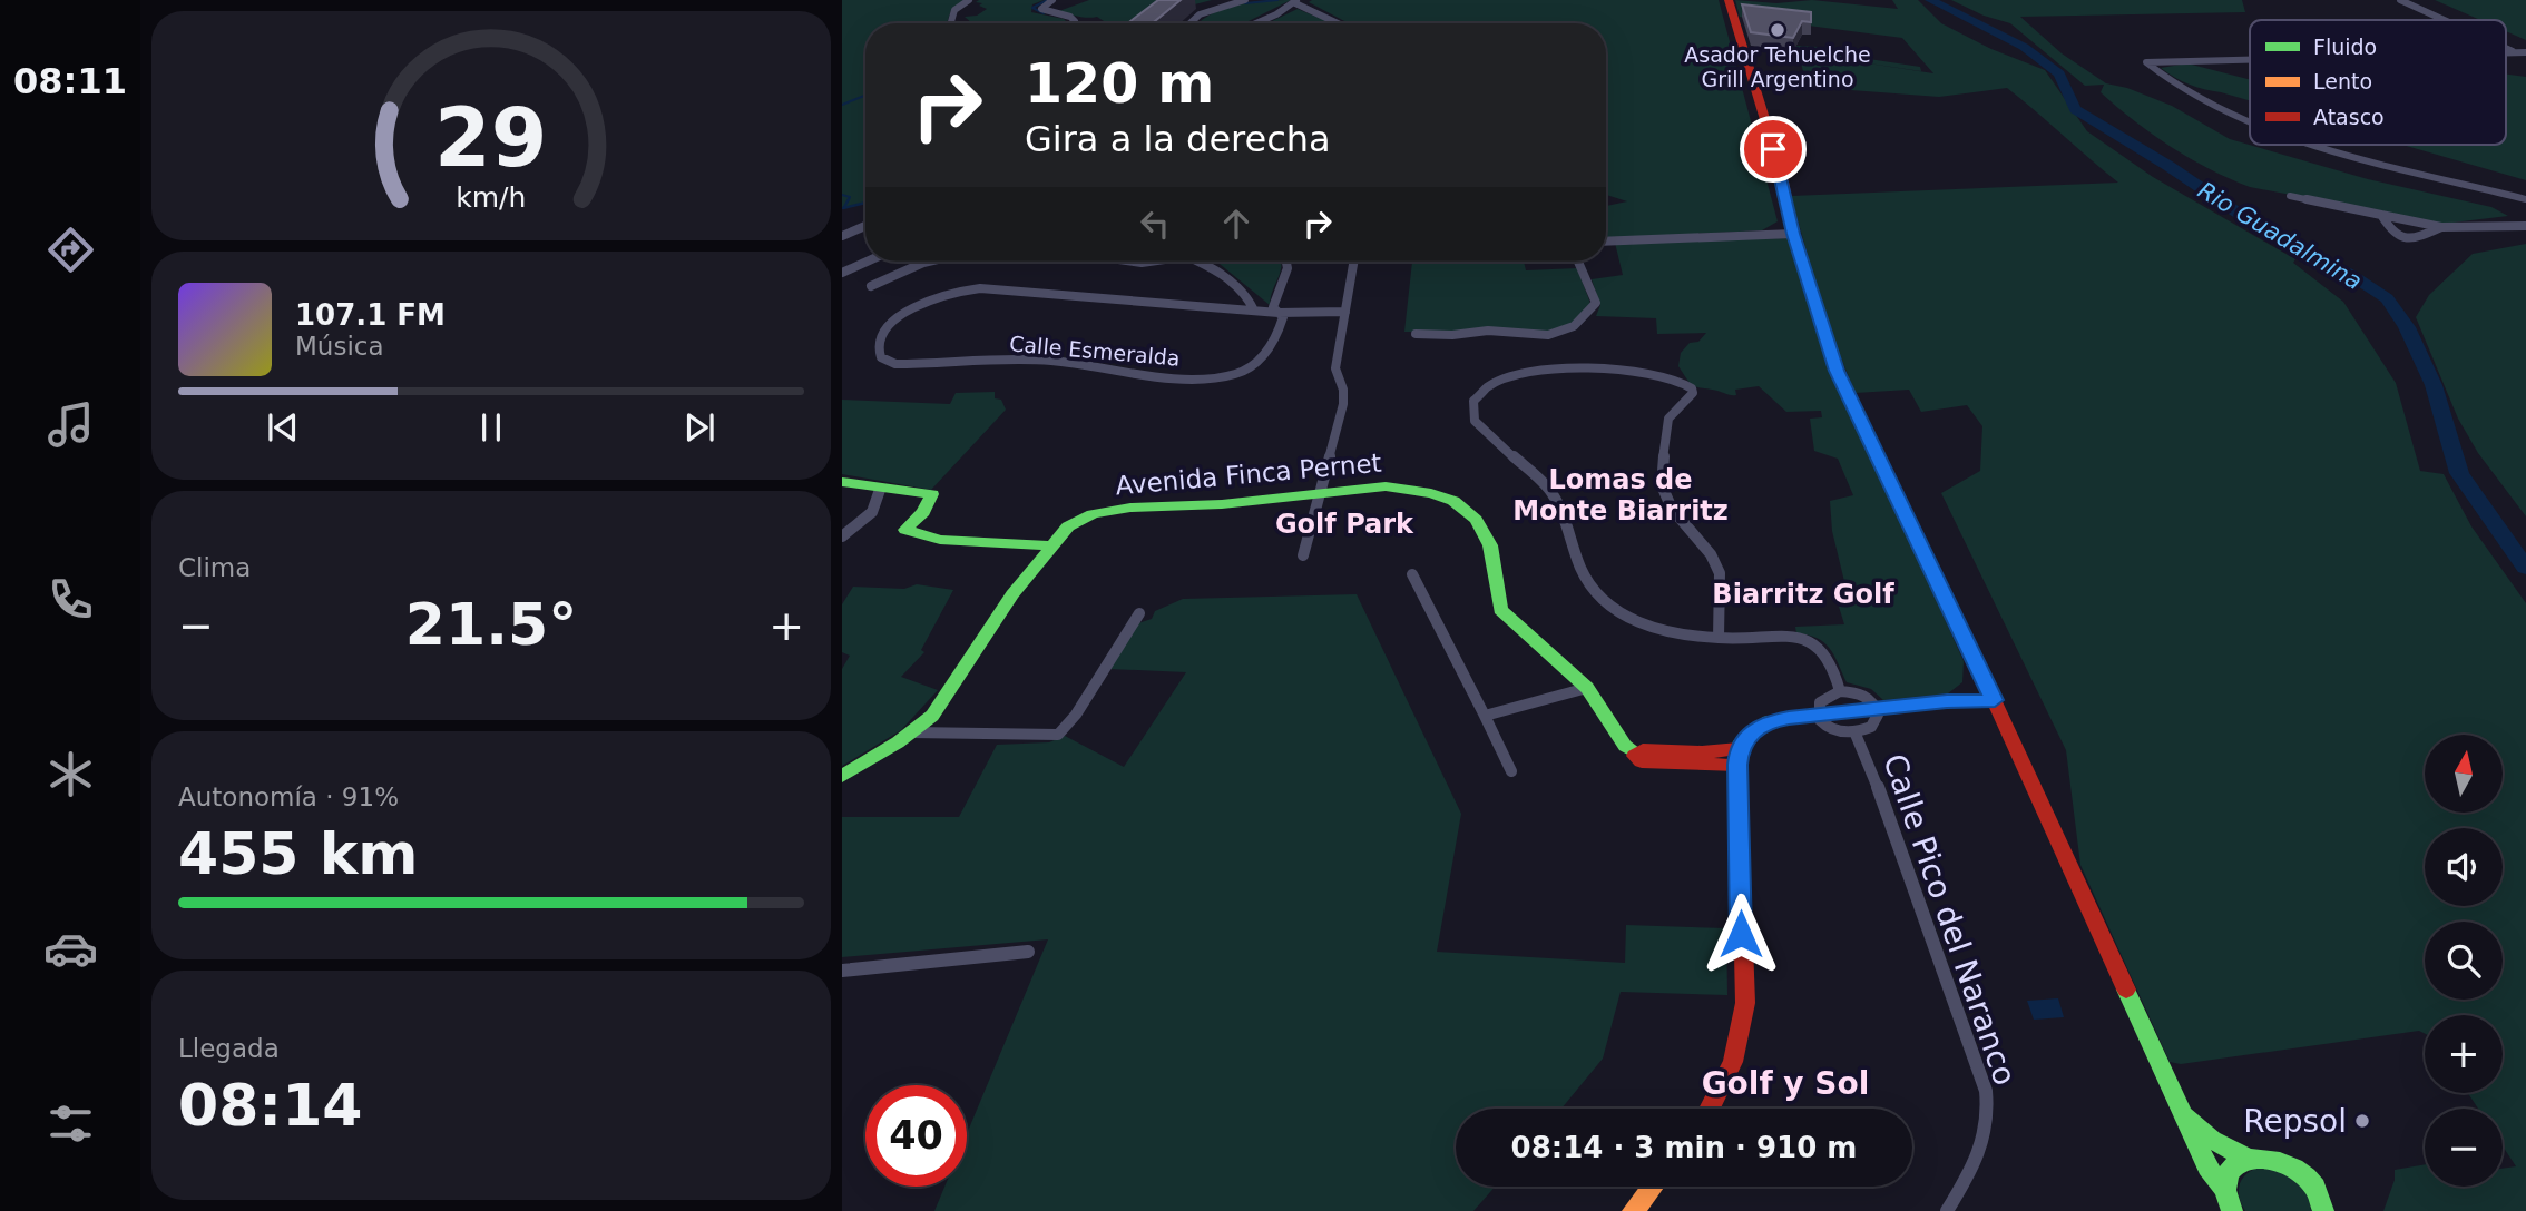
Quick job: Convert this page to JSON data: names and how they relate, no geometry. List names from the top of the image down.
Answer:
{
  "streets": {
    "main road": ["Avenida Finca Pernet"],
    "street": ["Calle Esmeralda", "Calle Pico del Naranco"]
  },
  "districts": [
    "Lomas de Monte Biarritz",
    "Golf Park",
    "Biarritz Golf",
    "Golf y Sol"
  ],
  "water": ["Rio Guadalmina"],
  "places": ["Asador Tehuelche Grill Argentino", "Repsol"],
  "legend": ["Fluido", "Lento", "Atasco"],
  "north": "top",
  "page": {
    "tabs": "08:11",
    "turn": ["120 m", "Gira a la derecha"],
    "song": ["107.1 FM", "Música"],
    "tile": [
      "Clima",
      ["Autonomía · 91%", "455 km"],
      ["Llegada", "08:14"]
    ],
    "heat": ["−", "21.5°", "+"],
    "map_buttons": ["+", "−"],
    "limit": "40",
    "trip": "08:14 · 3 min · 910 m",
    "gauge": ["29", "km/h"]
  }
}
